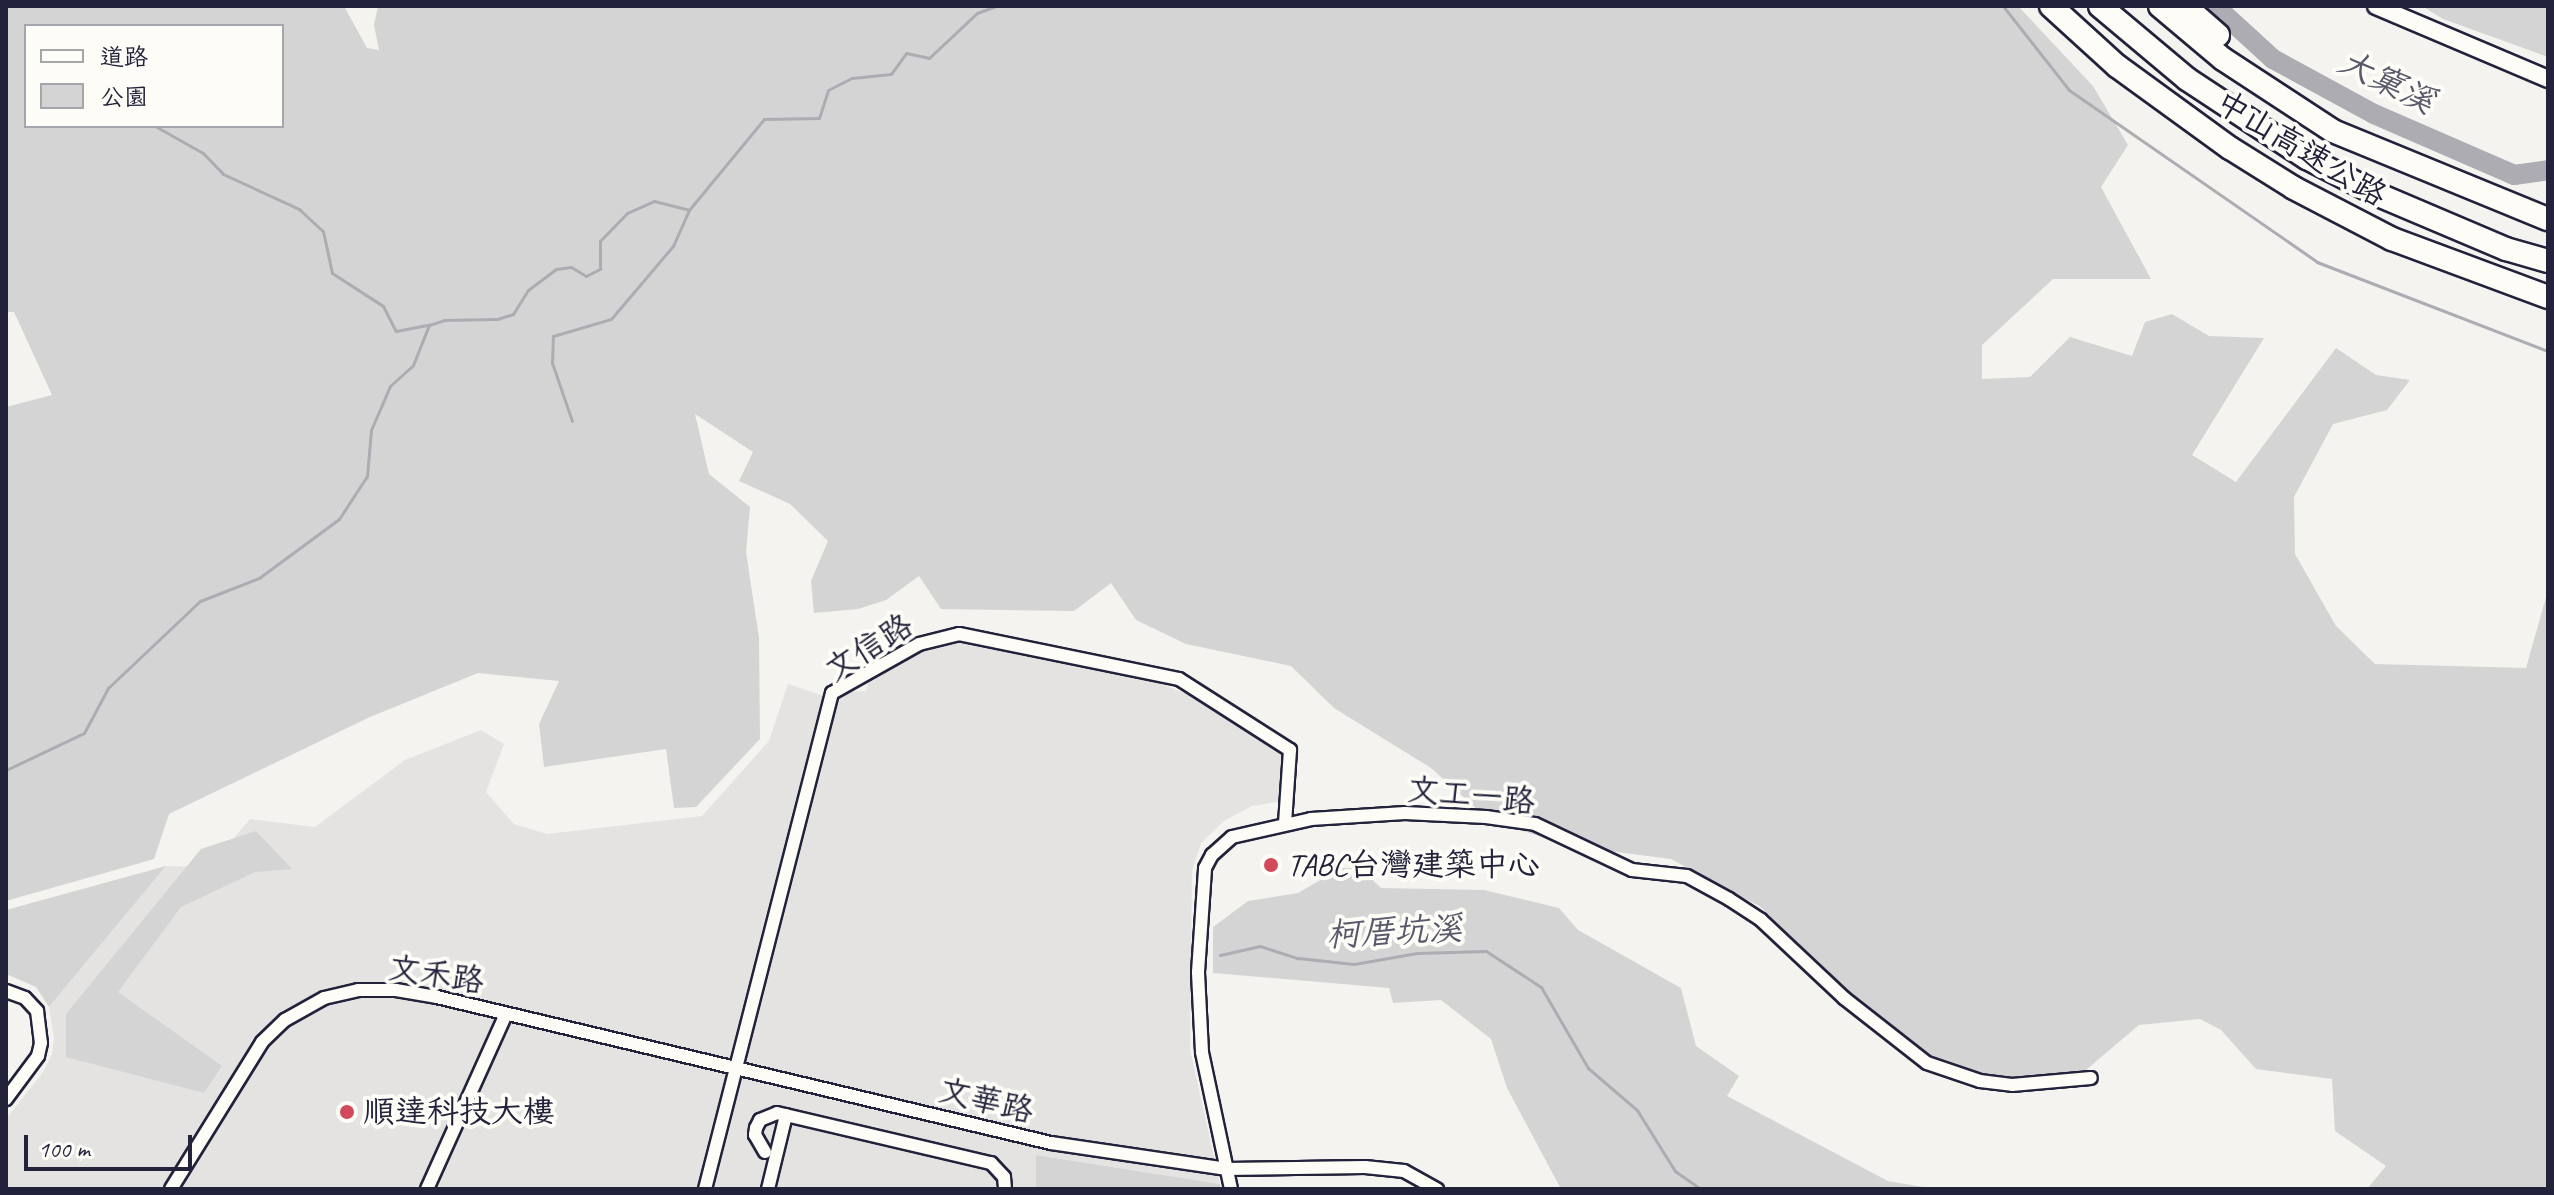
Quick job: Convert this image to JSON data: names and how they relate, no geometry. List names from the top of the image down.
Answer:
{
  "streets": {
    "highway": ["中山高速公路"],
    "street": [
      "文信路",
      "文工一路",
      "文禾路",
      "文華路"
    ]
  },
  "crossings": [
    ["文信路", "文工一路"],
    ["文信路", "文禾路"],
    ["文信路", "文華路"],
    ["文工一路", "文華路"],
    ["文禾路", "文華路"]
  ],
  "water": ["大窠溪", "柯厝坑溪"],
  "places": ["TABC台灣建築中心", "順達科技大樓"],
  "legend": ["道路", "公園"],
  "scale_bar": "100 m"
}
